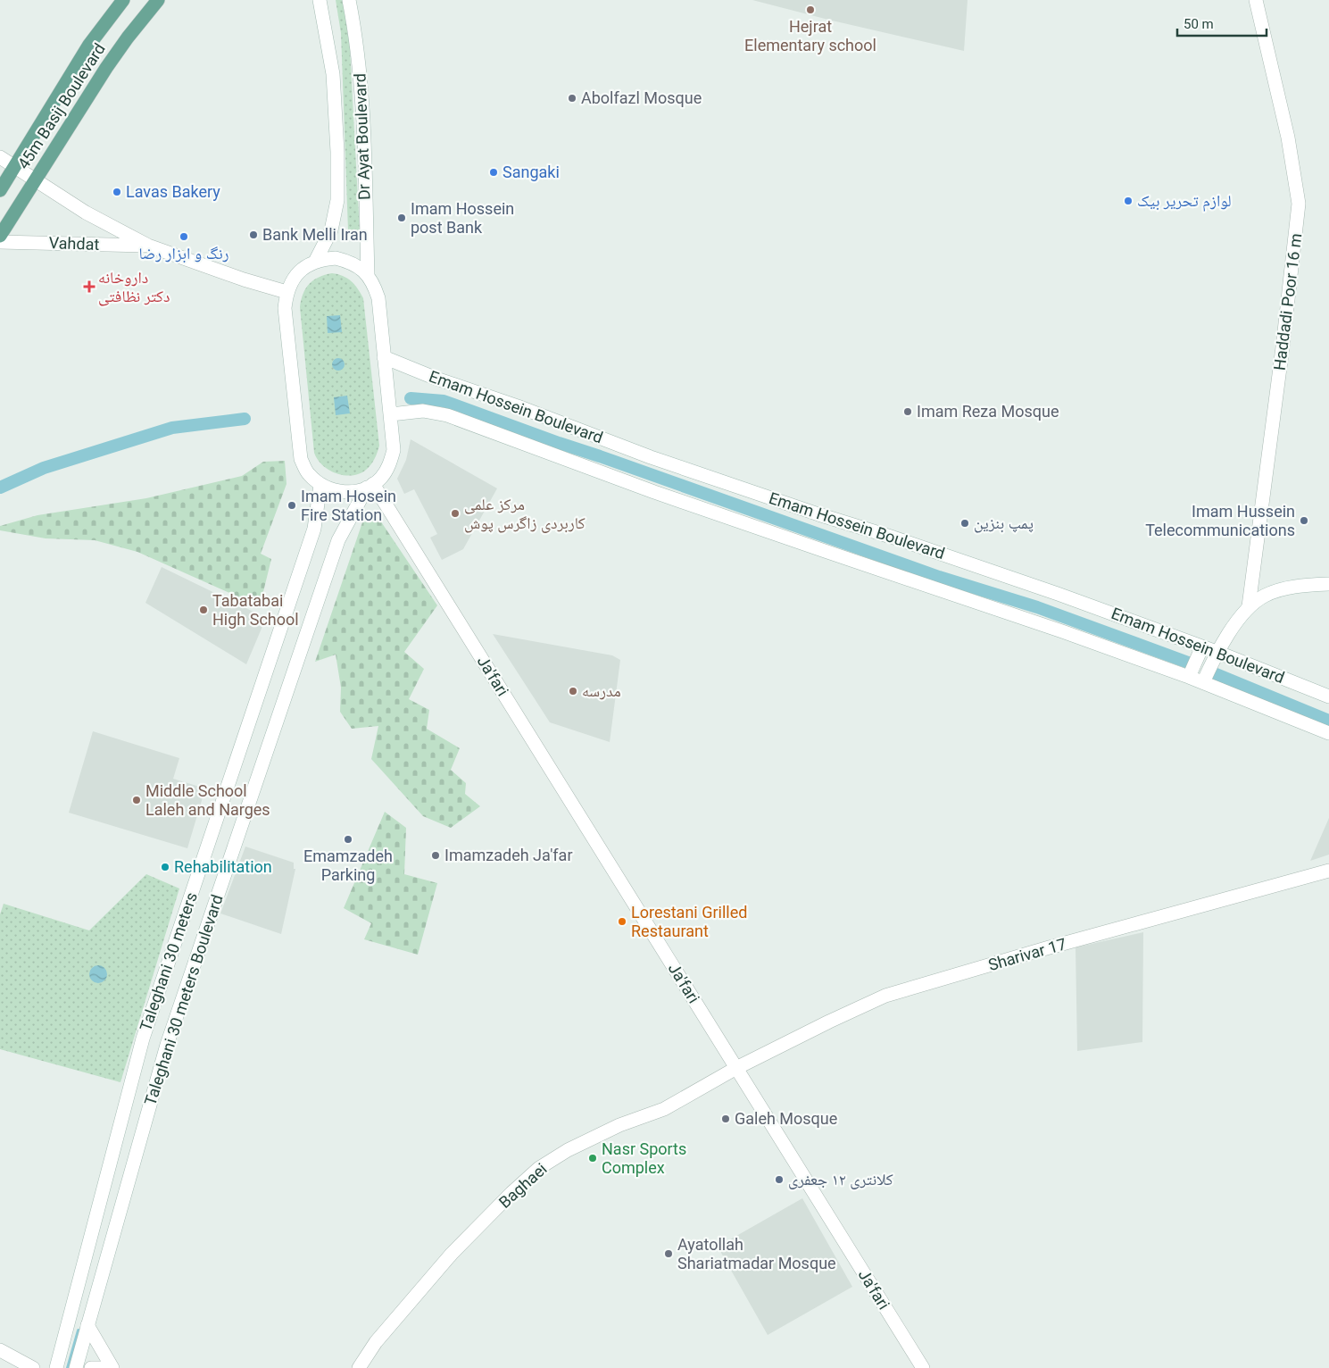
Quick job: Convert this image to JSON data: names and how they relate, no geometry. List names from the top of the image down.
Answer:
{
  "streets": {
    "main road": [
      "45m Basij Boulevard",
      "Dr Ayat Boulevard",
      "Vahdat",
      "Haddadi Poor 16 m",
      "Emam Hossein Boulevard",
      "Ja'fari",
      "Sharivar 17",
      "Taleghani 30 meters",
      "Taleghani 30 meters Boulevard",
      "Baghaei"
    ]
  },
  "crossings": [
    ["45m Basij Boulevard", "Vahdat"],
    ["Dr Ayat Boulevard", "Taleghani 30 meters Boulevard"],
    ["Emam Hossein Boulevard", "Taleghani 30 meters Boulevard"],
    ["Ja'fari", "Sharivar 17"],
    ["Ja'fari", "Taleghani 30 meters Boulevard"],
    ["Ja'fari", "Baghaei"],
    ["Sharivar 17", "Baghaei"]
  ],
  "places": {
    "other": [
      "Hejrat Elementary school",
      "Abolfazl Mosque",
      "Sangaki",
      "Lavas Bakery",
      "لوازم تحریر بیک",
      "Imam Hossein post Bank",
      "Bank Melli Iran",
      "رنگ و ابزار رضا",
      "Imam Reza Mosque",
      "Imam Hosein Fire Station",
      "مرکز علمی کاربردی زاگرس پوش",
      "Imam Hussein Telecommunications",
      "پمپ بنزین",
      "Tabatabai High School",
      "مدرسه",
      "Middle School Laleh and Narges",
      "Emamzadeh Parking",
      "Imamzadeh Ja'far",
      "Rehabilitation",
      "Lorestani Grilled Restaurant",
      "Galeh Mosque",
      "Nasr Sports Complex",
      "کلانتری ۱۲ جعفری",
      "Ayatollah Shariatmadar Mosque"
    ],
    "health": ["داروخانه دکتر نظافتی"]
  },
  "scale_bar": "50 m"
}
